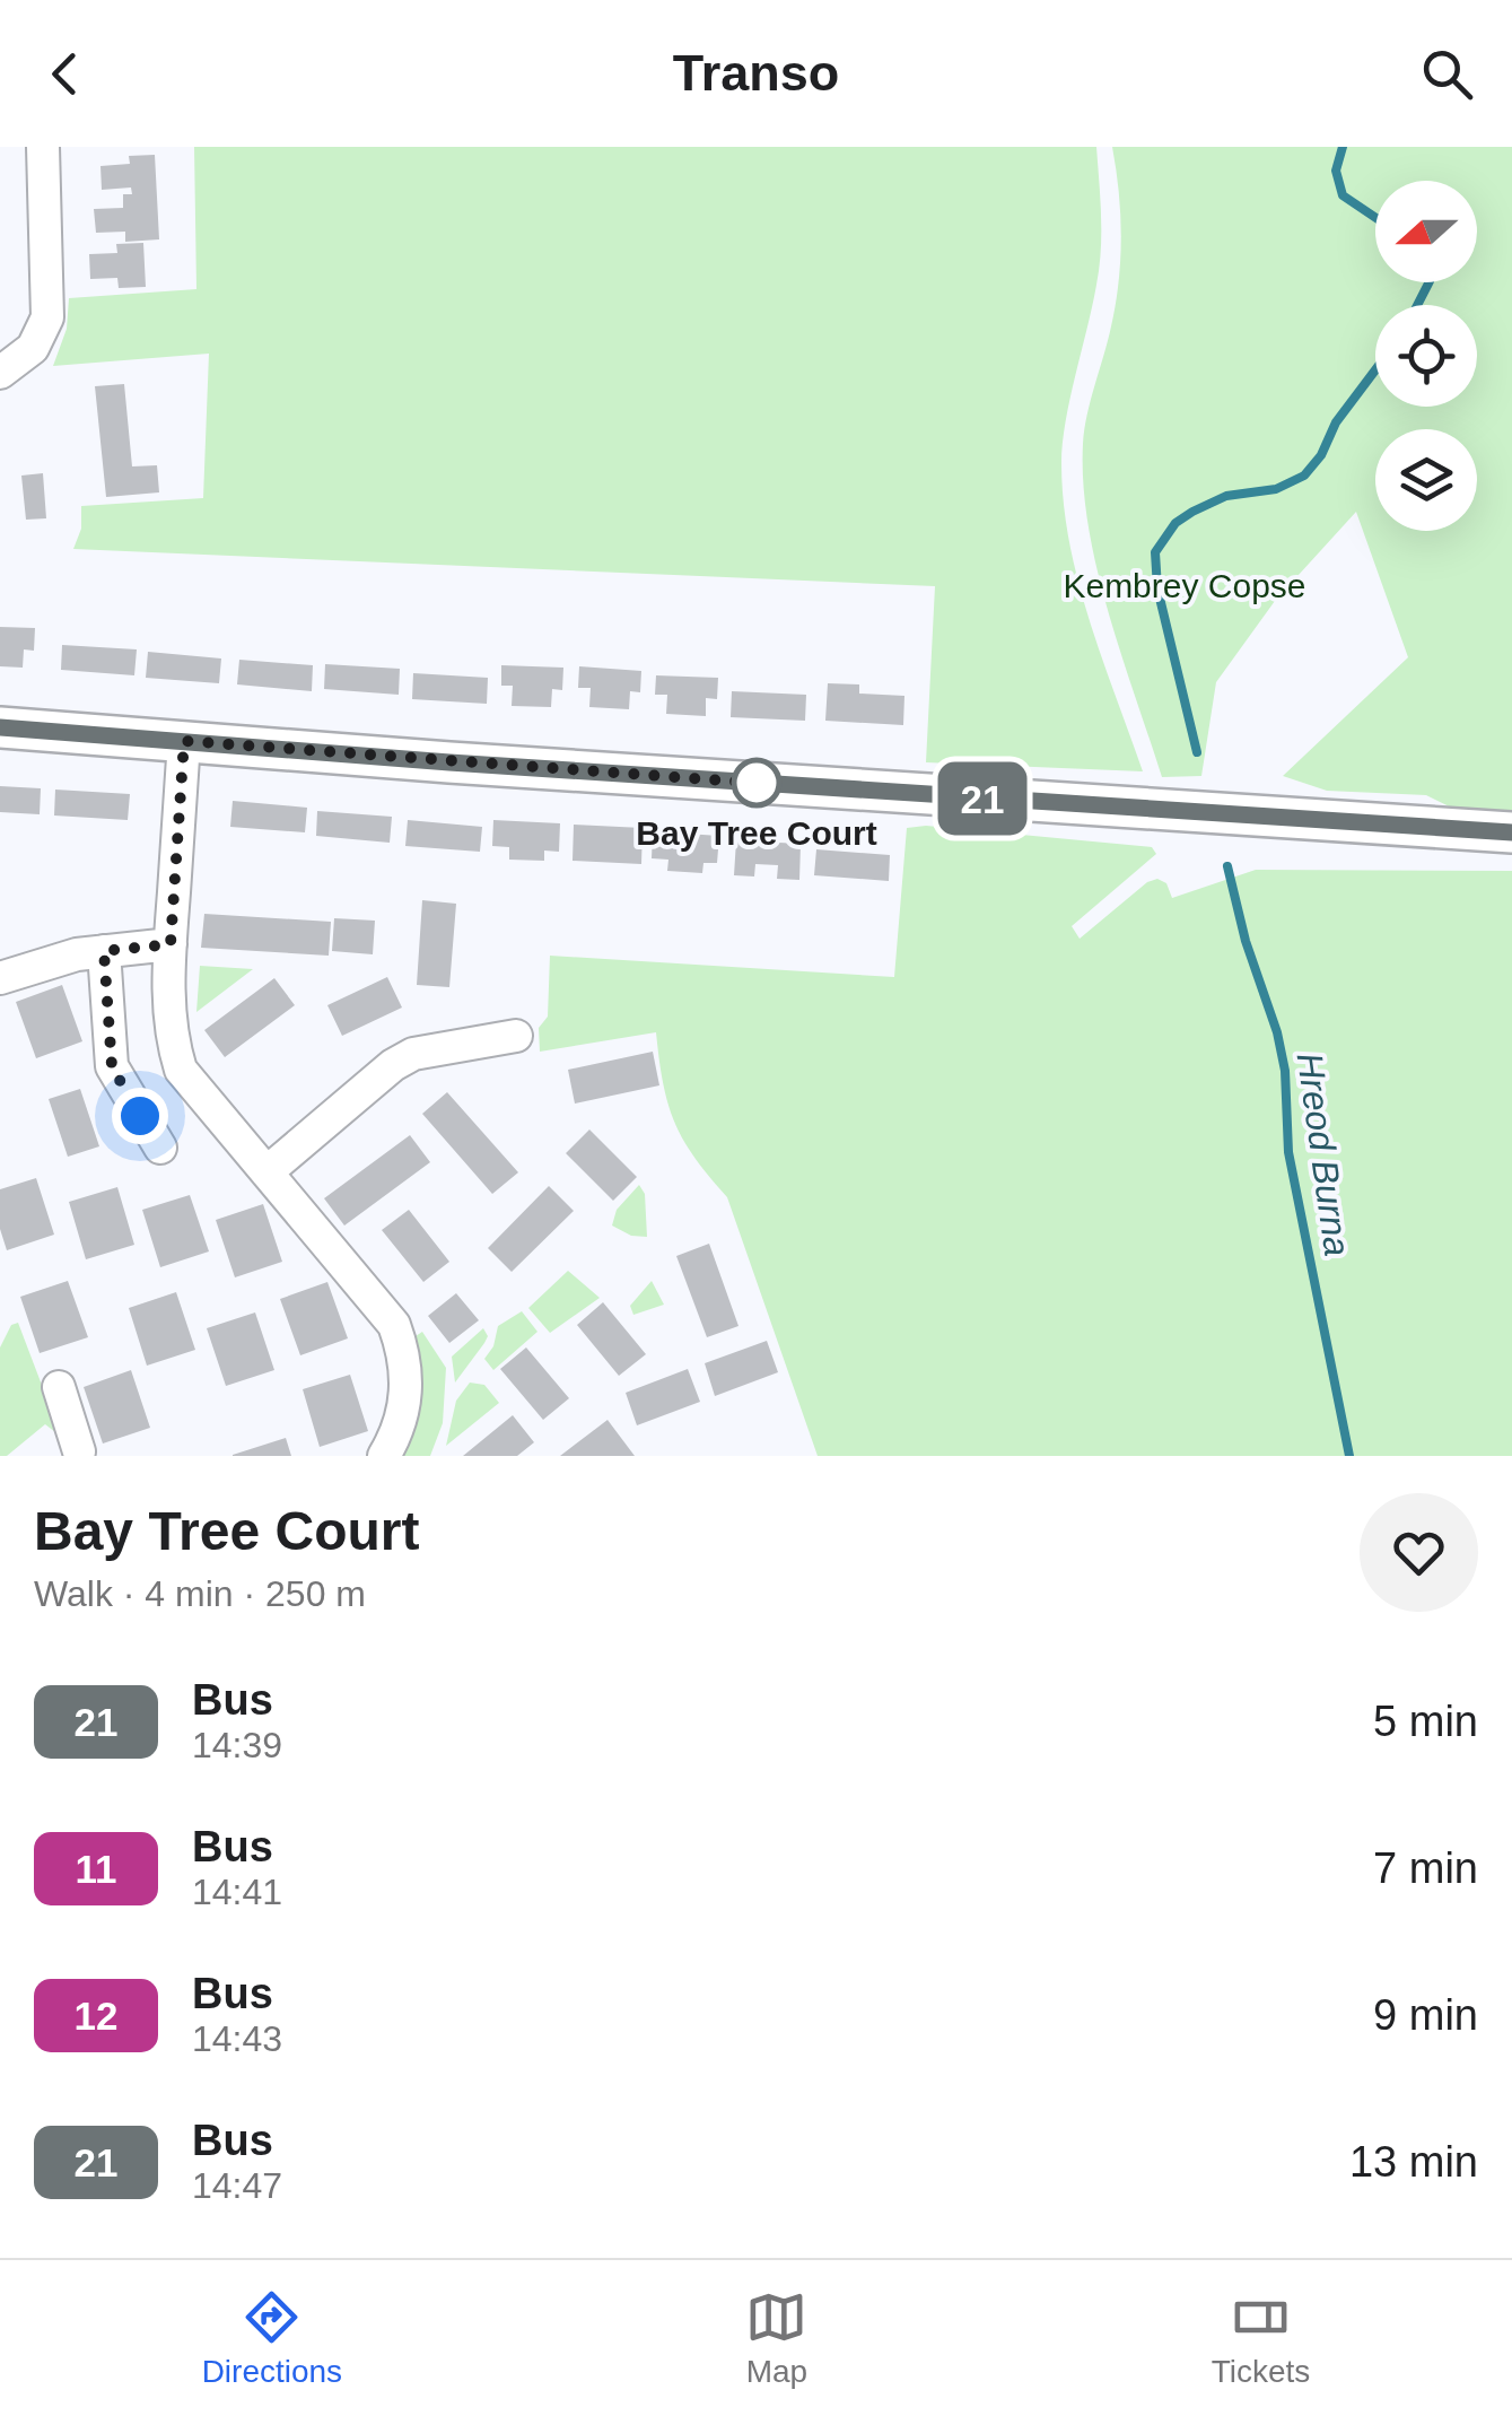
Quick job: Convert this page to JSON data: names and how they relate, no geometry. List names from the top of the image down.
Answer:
{
  "water": ["Hreod Burna"],
  "parks": ["Kembrey Copse"],
  "places": ["Bay Tree Court"],
  "lines": ["bus line 21"],
  "north": "left",
  "page": {
    "header": "Transo",
    "on_map": "21",
    "heading": ["Bay Tree Court", "Walk · 4 min · 250 m"],
    "list": [
      {
        "mark": "21",
        "name": "Bus",
        "note": "14:39",
        "value": "5 min"
      },
      {
        "mark": "11",
        "name": "Bus",
        "note": "14:41",
        "value": "7 min"
      },
      {
        "mark": "12",
        "name": "Bus",
        "note": "14:43",
        "value": "9 min"
      },
      {
        "mark": "21",
        "name": "Bus",
        "note": "14:47",
        "value": "13 min"
      }
    ],
    "tabs": ["Directions", "Map", "Tickets"]
  }
}
